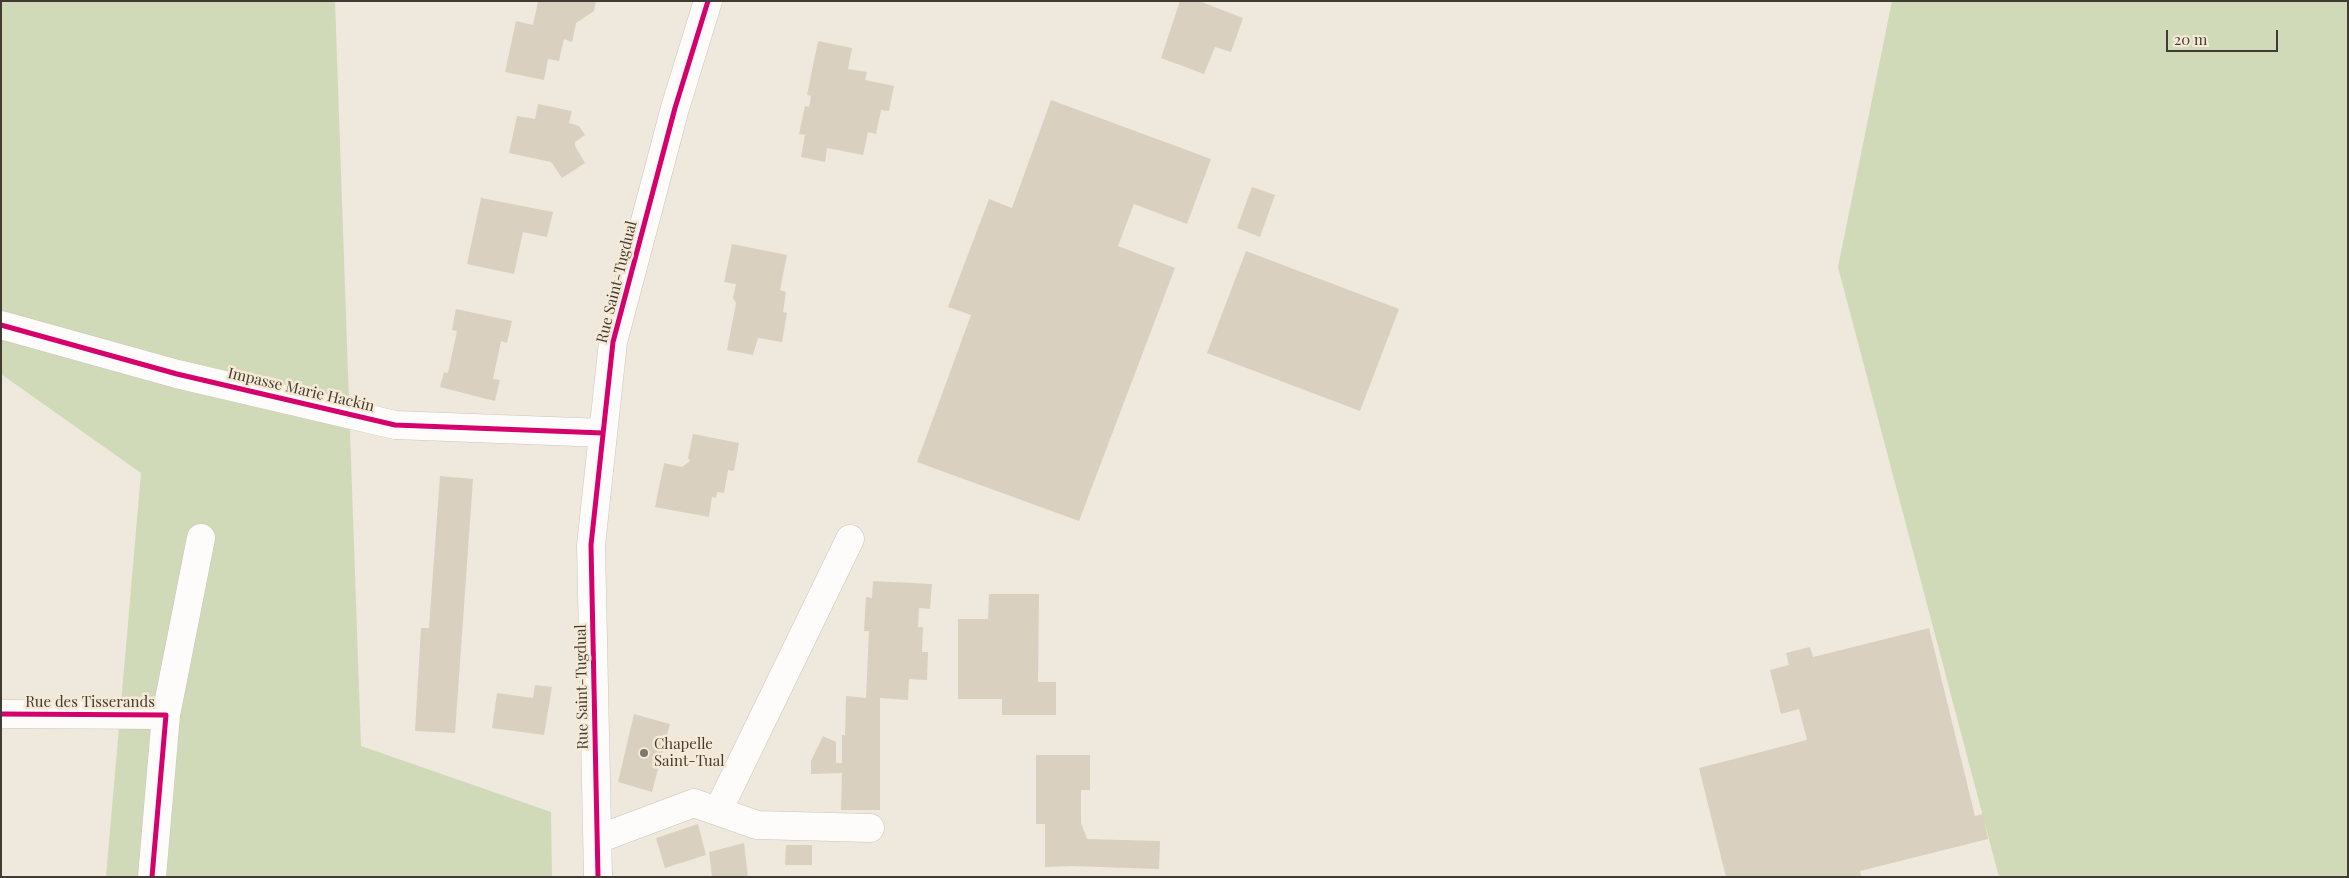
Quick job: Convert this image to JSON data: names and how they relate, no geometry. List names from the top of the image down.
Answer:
{
  "streets": {
    "street": ["Rue Saint-Tugdual", "Impasse Marie Hackin", "Rue des Tisserands"]
  },
  "crossings": [
    ["Rue Saint-Tugdual", "Impasse Marie Hackin"]
  ],
  "places": ["Chapelle Saint-Tual"],
  "scale_bar": "20 m"
}
